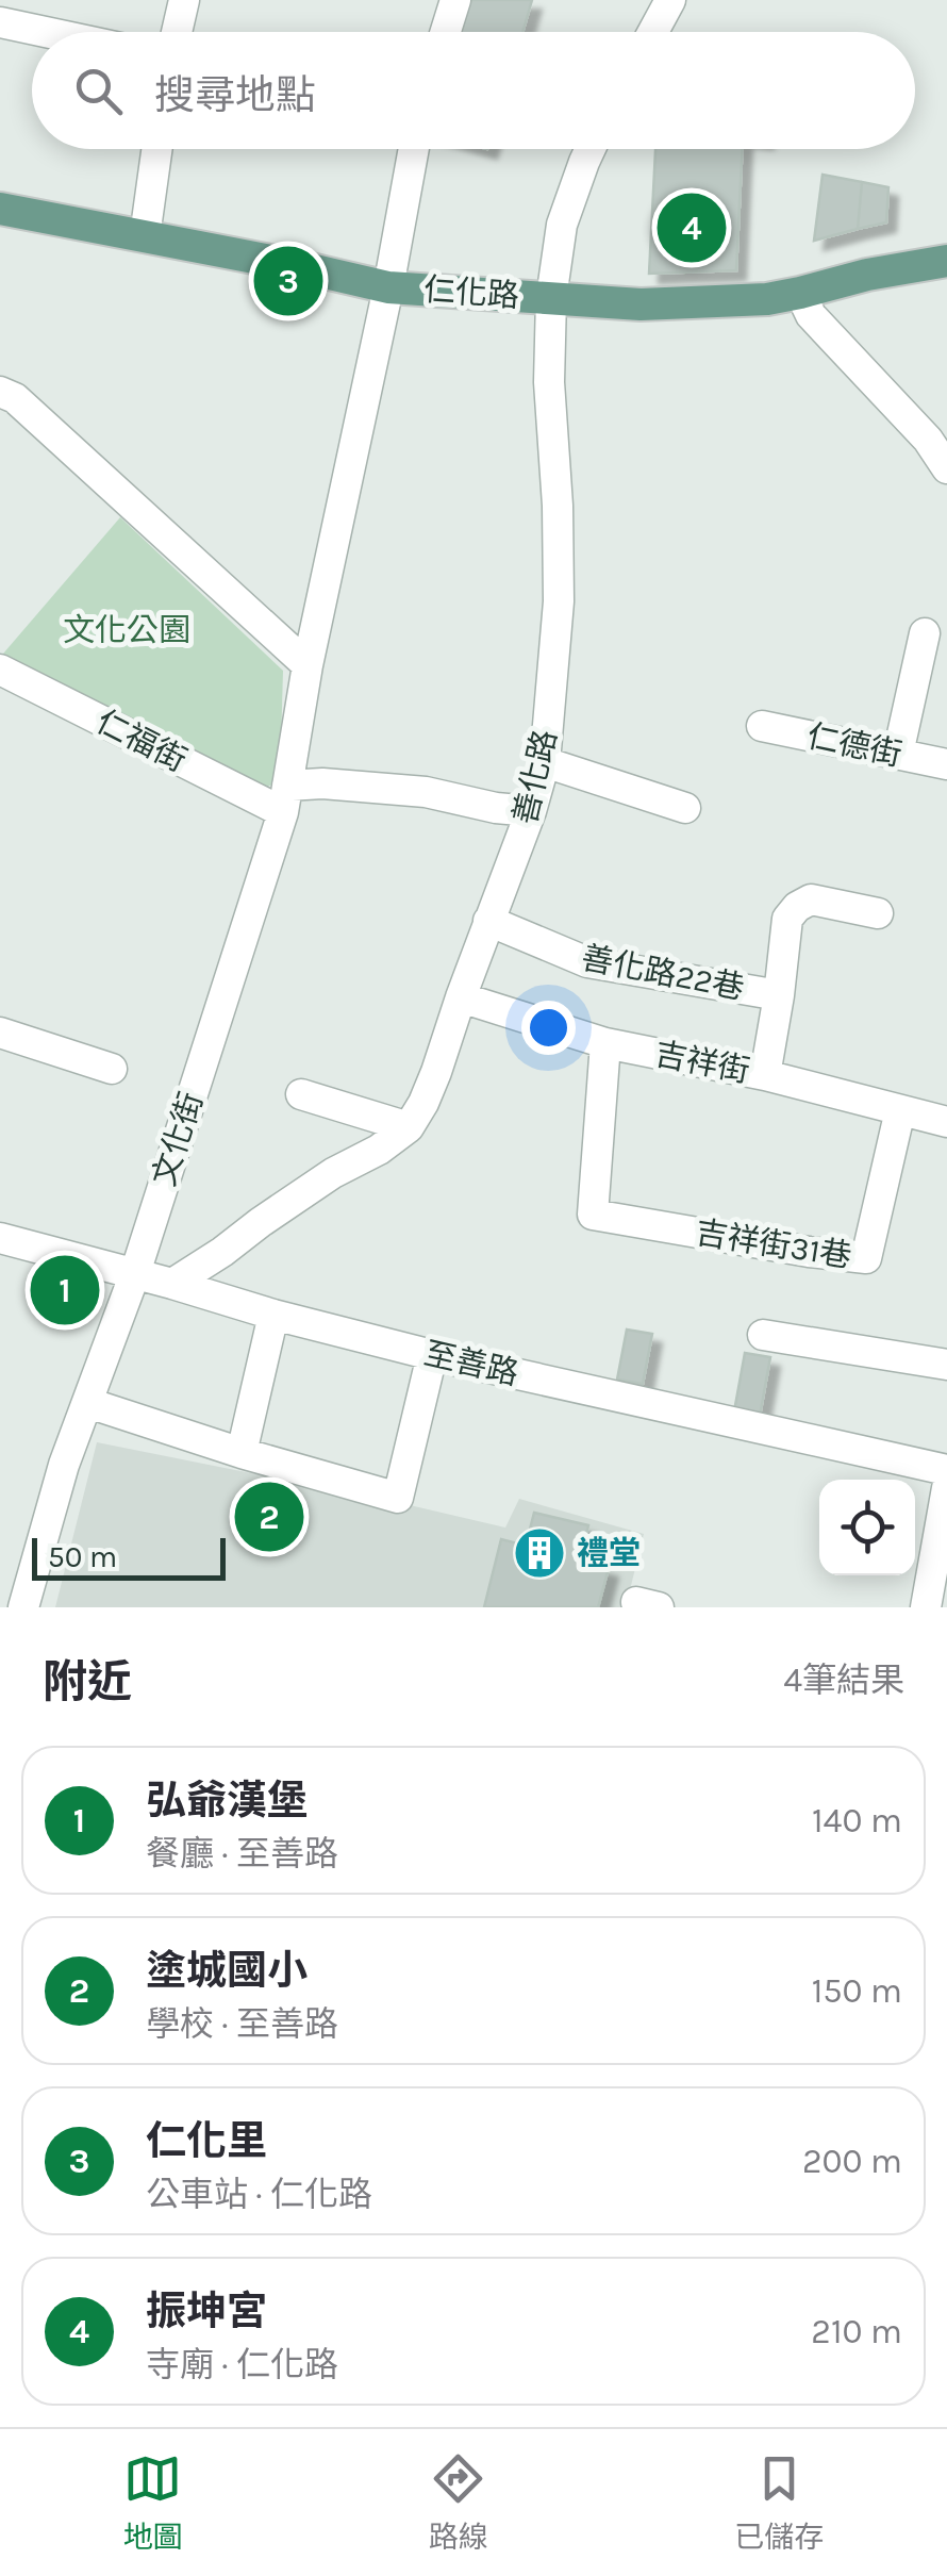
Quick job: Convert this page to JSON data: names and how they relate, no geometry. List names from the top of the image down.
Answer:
{
  "streets": {
    "main road": ["仁化路"],
    "street": [
      "仁福街",
      "仁德街",
      "善化路",
      "善化路22巷",
      "吉祥街",
      "文化街",
      "吉祥街31巷",
      "至善路"
    ]
  },
  "crossings": [
    ["仁化路", "善化路"],
    ["仁化路", "文化街"],
    ["仁福街", "文化街"],
    ["善化路", "善化路22巷"],
    ["善化路", "吉祥街"],
    ["吉祥街", "吉祥街31巷"],
    ["文化街", "至善路"]
  ],
  "parks": ["文化公園"],
  "places": {
    "building": ["禮堂"]
  },
  "scale_bar": "50 m",
  "page": {
    "search": "搜尋地點",
    "pins": [
      "4",
      "3",
      "1",
      "2"
    ],
    "scale": "50 m",
    "heading": ["附近", "4筆結果"],
    "list": [
      {
        "mark": "1",
        "name": "弘爺漢堡",
        "note": "餐廳 · 至善路",
        "value": "140 m"
      },
      {
        "mark": "2",
        "name": "塗城國小",
        "note": "學校 · 至善路",
        "value": "150 m"
      },
      {
        "mark": "3",
        "name": "仁化里",
        "note": "公車站 · 仁化路",
        "value": "200 m"
      },
      {
        "mark": "4",
        "name": "振坤宮",
        "note": "寺廟 · 仁化路",
        "value": "210 m"
      }
    ],
    "nav": ["地圖", "路線", "已儲存"]
  }
}
